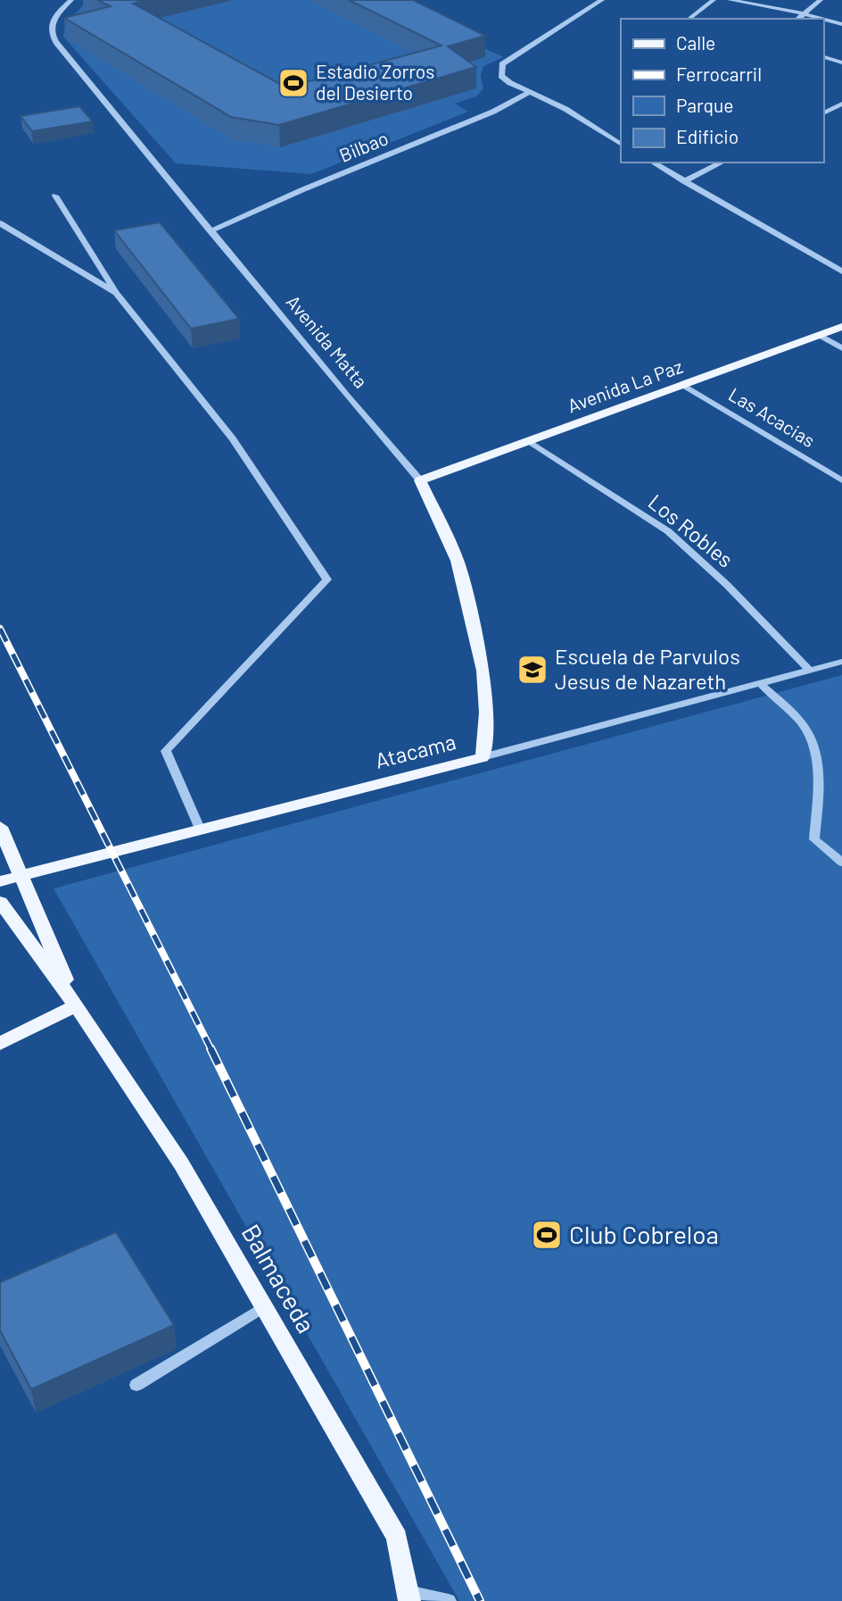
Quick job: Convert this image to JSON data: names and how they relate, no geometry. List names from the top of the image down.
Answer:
{
  "streets": {
    "main road": [
      "Avenida Matta",
      "Avenida La Paz",
      "Atacama",
      "Balmaceda"
    ],
    "street": ["Bilbao", "Las Acacias", "Los Robles"]
  },
  "crossings": [
    ["Bilbao", "Avenida Matta"],
    ["Avenida Matta", "Avenida La Paz"],
    ["Avenida Matta", "Atacama"],
    ["Avenida La Paz", "Las Acacias"],
    ["Avenida La Paz", "Los Robles"],
    ["Los Robles", "Atacama"],
    ["Atacama", "Balmaceda"]
  ],
  "places": {
    "sports": ["Estadio Zorros del Desierto", "Club Cobreloa"],
    "school or university": ["Escuela de Parvulos Jesus de Nazareth"]
  },
  "legend": [
    "Calle",
    "Ferrocarril",
    "Parque",
    "Edificio"
  ]
}
